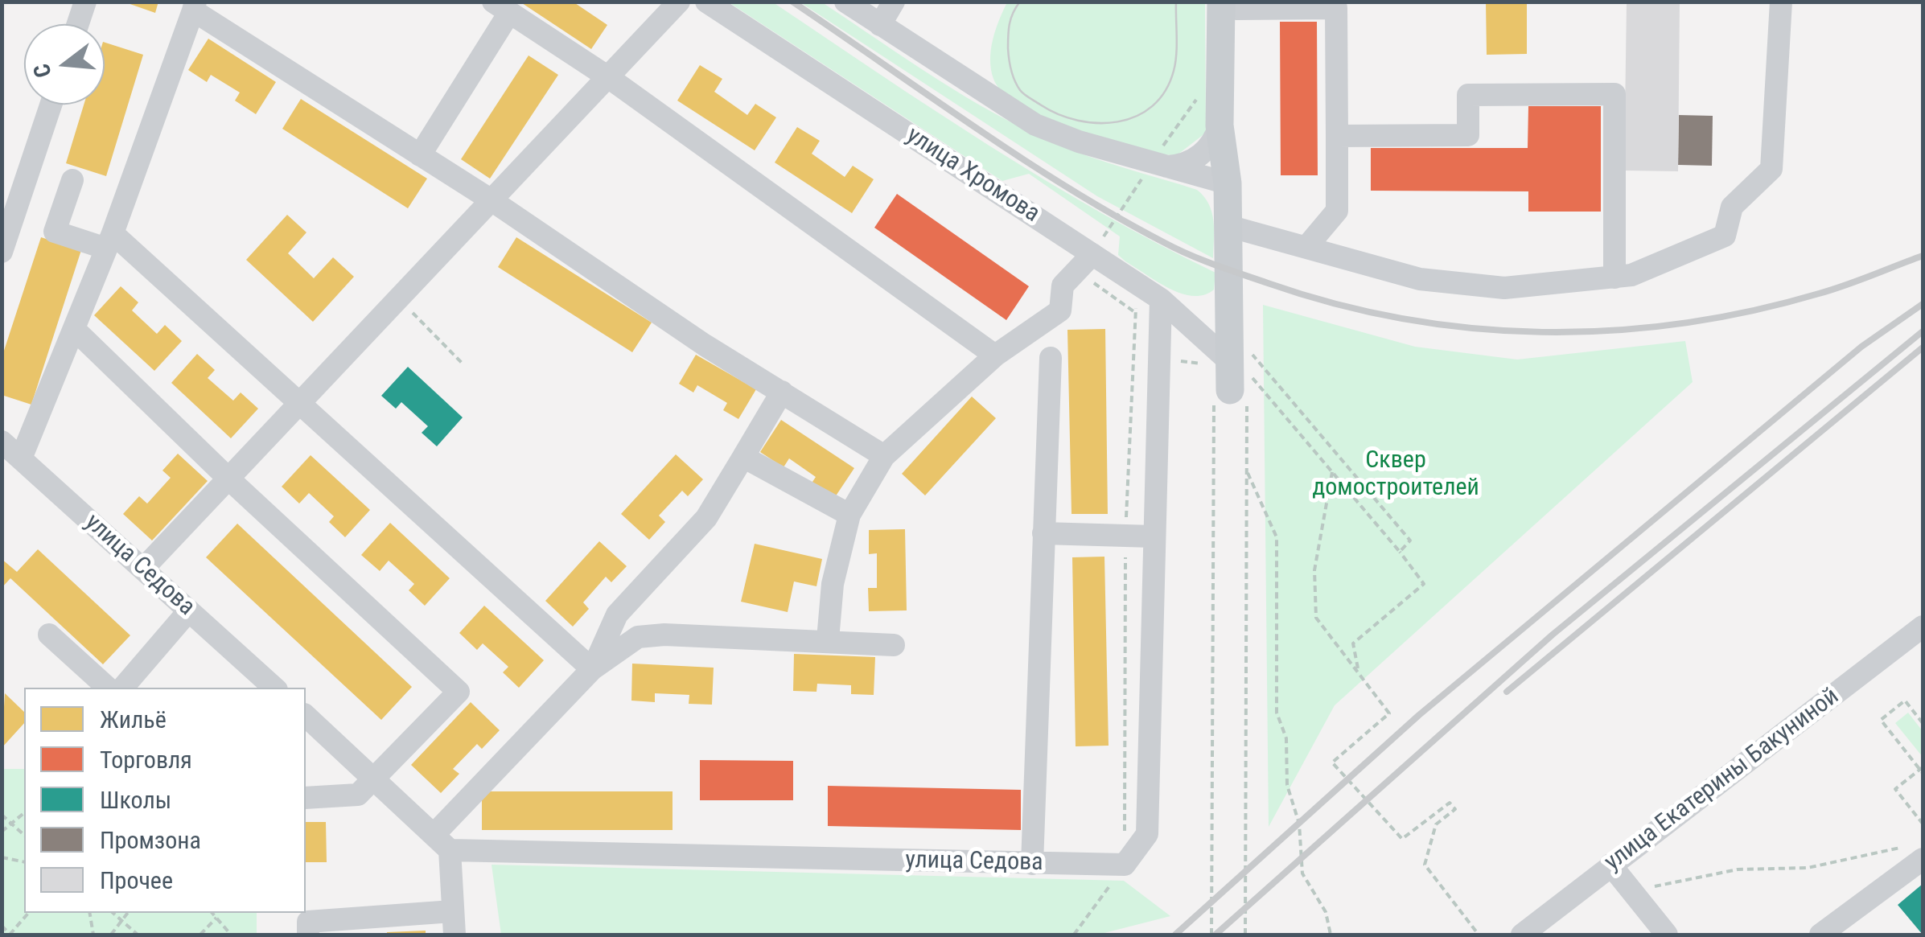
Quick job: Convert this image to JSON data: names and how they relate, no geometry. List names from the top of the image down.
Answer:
{
  "streets": {
    "street": ["улица Хромова", "улица Седова", "улица Екатерины Бакуниной"]
  },
  "parks": ["Сквер домостроителей"],
  "legend": [
    "Жильё",
    "Торговля",
    "Школы",
    "Промзона",
    "Прочее"
  ],
  "north": "left"
}
